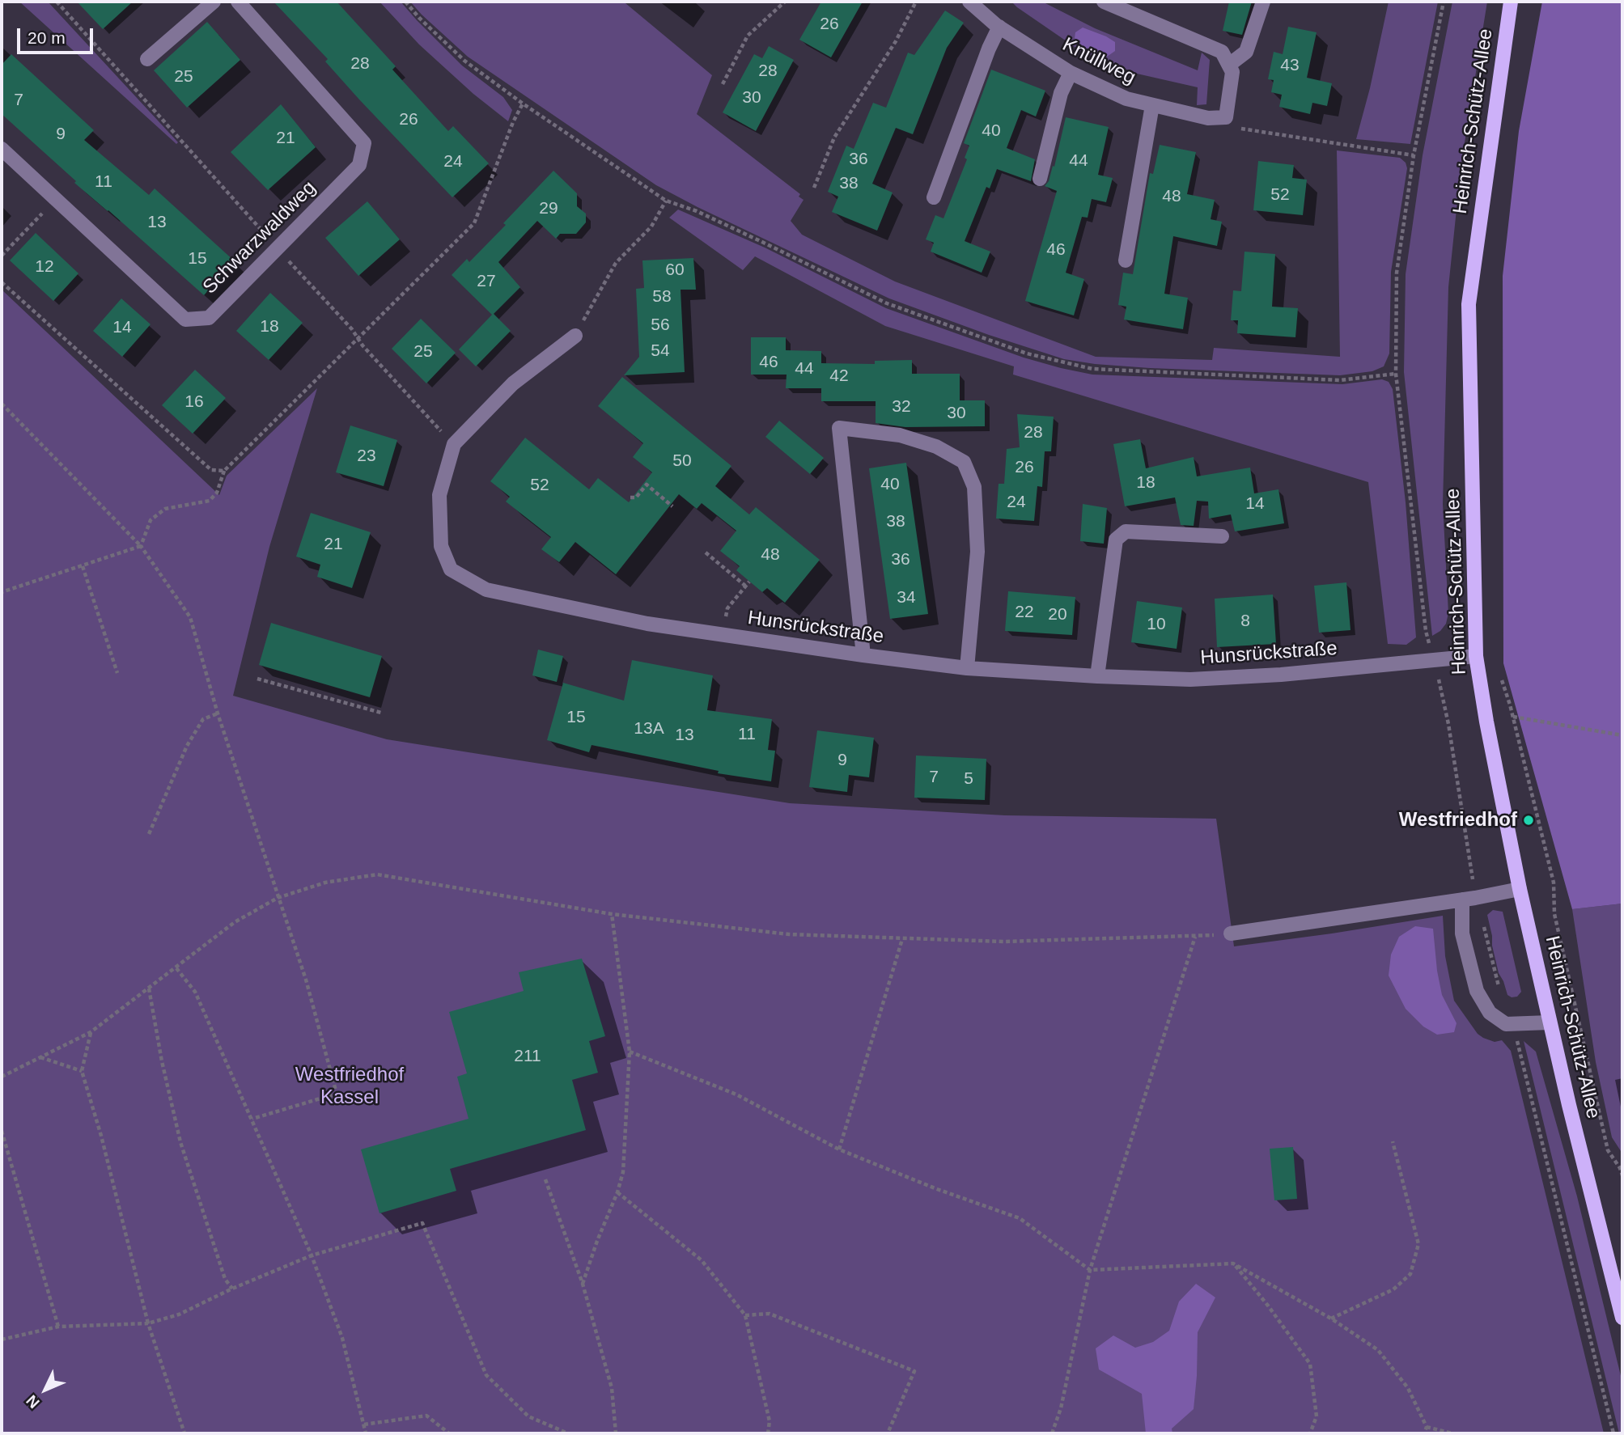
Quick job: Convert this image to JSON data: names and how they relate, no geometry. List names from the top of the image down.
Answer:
{
  "streets": {
    "main road": ["Heinrich-Schütz-Allee"],
    "street": ["Knüllweg", "Schwarzwaldweg", "Hunsrückstraße"]
  },
  "crossings": [
    ["Heinrich-Schütz-Allee", "Hunsrückstraße"]
  ],
  "parks": ["Westfriedhof Kassel"],
  "places": ["Westfriedhof"],
  "house_numbers": [
    "26",
    "28",
    "43",
    "28",
    "25",
    "30",
    "7",
    "26",
    "40",
    "9",
    "21",
    "36",
    "44",
    "24",
    "11",
    "38",
    "52",
    "48",
    "29",
    "13",
    "46",
    "15",
    "12",
    "60",
    "27",
    "58",
    "56",
    "18",
    "14",
    "54",
    "25",
    "46",
    "44",
    "42",
    "16",
    "32",
    "30",
    "28",
    "23",
    "50",
    "26",
    "18",
    "40",
    "52",
    "24",
    "14",
    "38",
    "21",
    "48",
    "36",
    "34",
    "22",
    "20",
    "8",
    "10",
    "15",
    "13A",
    "11",
    "13",
    "9",
    "7",
    "5",
    "211"
  ],
  "scale_bar": "20 m",
  "north": "bottom left"
}
